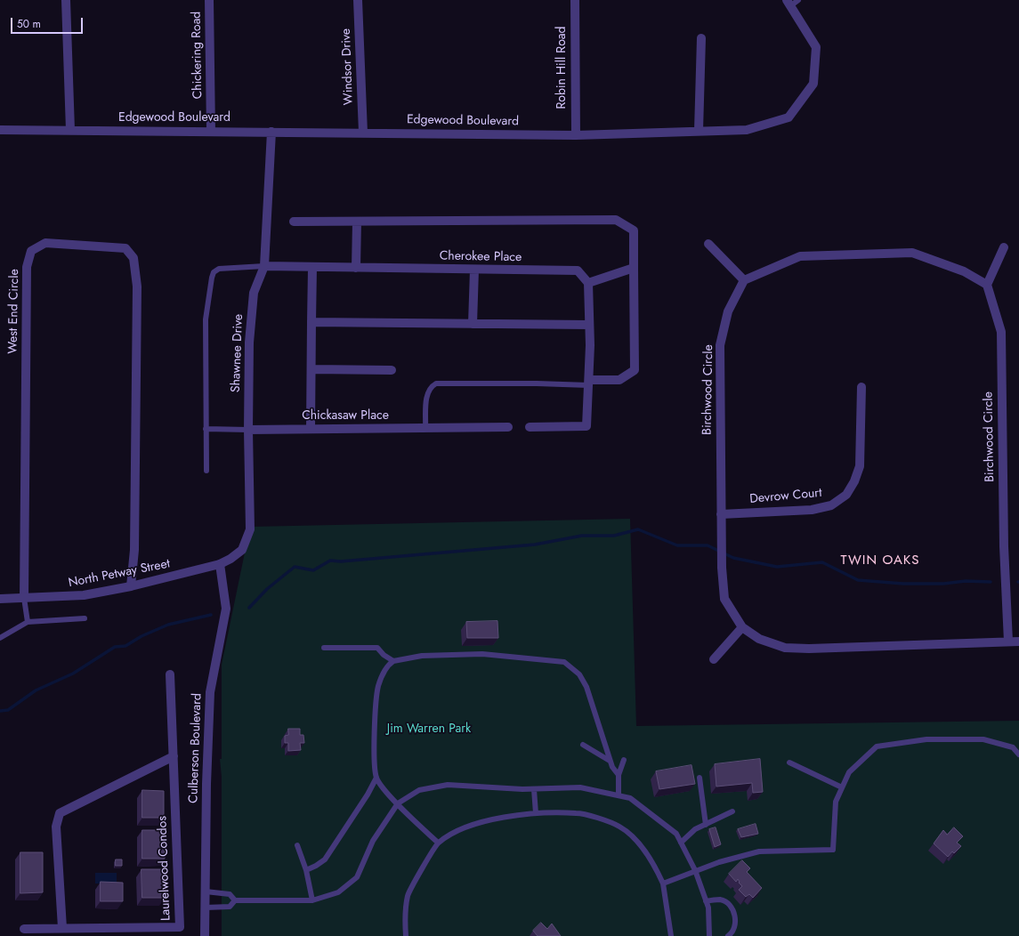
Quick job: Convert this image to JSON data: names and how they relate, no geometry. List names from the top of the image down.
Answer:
{
  "streets": {
    "street": [
      "Chickering Road",
      "Windsor Drive",
      "Robin Hill Road",
      "Edgewood Boulevard",
      "Cherokee Place",
      "West End Circle",
      "Shawnee Drive",
      "Birchwood Circle",
      "Chickasaw Place",
      "Devrow Court",
      "North Petway Street",
      "Culberson Boulevard",
      "Laurelwood Condos"
    ]
  },
  "crossings": [
    ["Chickering Road", "Edgewood Boulevard"],
    ["Windsor Drive", "Edgewood Boulevard"],
    ["Robin Hill Road", "Edgewood Boulevard"],
    ["Edgewood Boulevard", "Shawnee Drive"],
    ["Cherokee Place", "Shawnee Drive"],
    ["West End Circle", "North Petway Street"],
    ["Shawnee Drive", "Chickasaw Place"],
    ["Shawnee Drive", "North Petway Street"],
    ["Shawnee Drive", "Culberson Boulevard"],
    ["Birchwood Circle", "Devrow Court"],
    ["North Petway Street", "Culberson Boulevard"]
  ],
  "districts": ["TWIN OAKS"],
  "parks": ["Jim Warren Park"],
  "scale_bar": "50 m"
}
